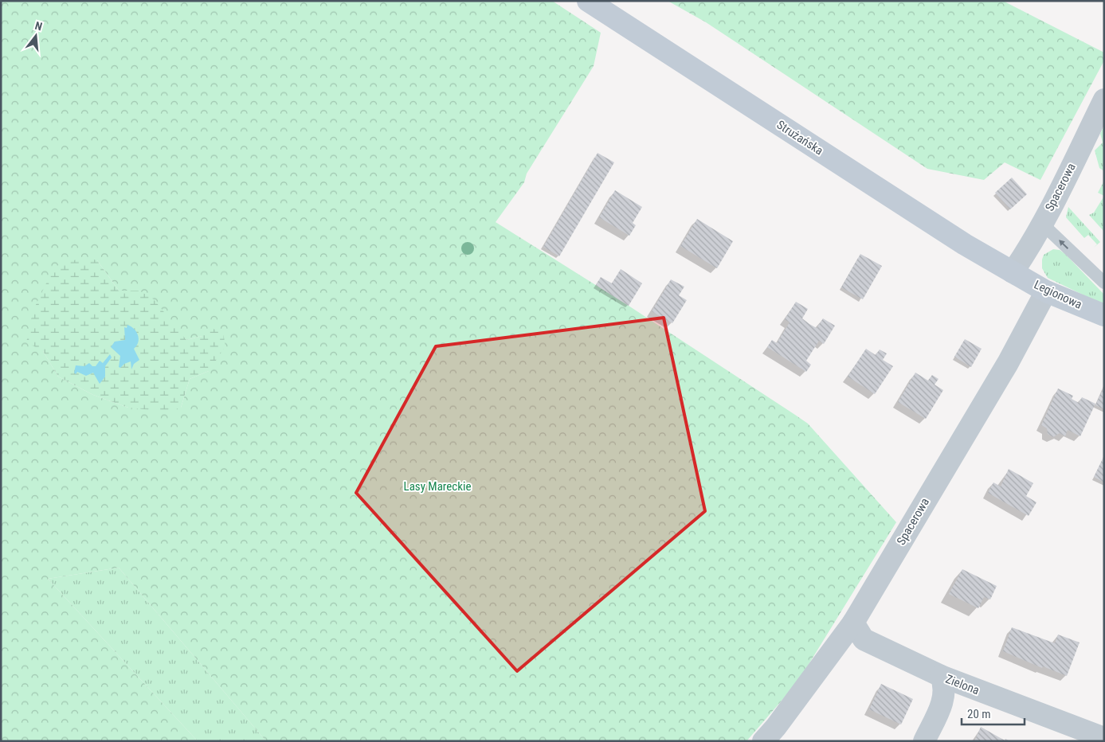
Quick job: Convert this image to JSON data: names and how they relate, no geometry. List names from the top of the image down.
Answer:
{
  "streets": {
    "main road": ["Strużańska", "Legionowa"],
    "street": ["Spacerowa", "Zielona"]
  },
  "crossings": [
    ["Strużańska", "Spacerowa"],
    ["Strużańska", "Legionowa"],
    ["Spacerowa", "Legionowa"],
    ["Spacerowa", "Zielona"]
  ],
  "parks": ["Lasy Mareckie"],
  "scale_bar": "20 m",
  "north": "top"
}
